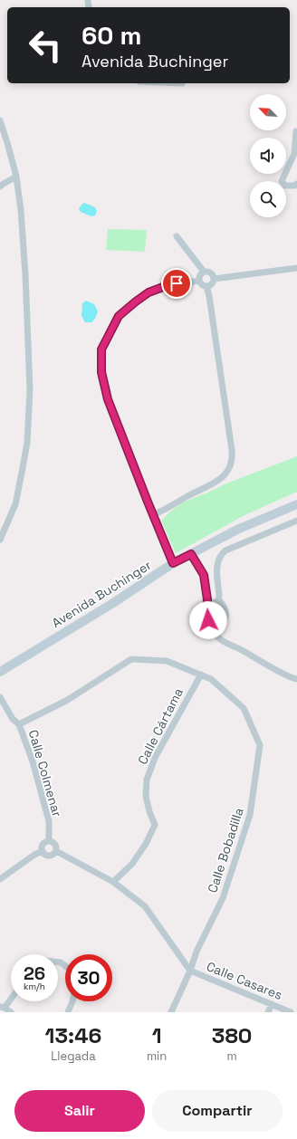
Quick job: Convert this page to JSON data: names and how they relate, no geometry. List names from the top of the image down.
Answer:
{
  "streets": {
    "street": [
      "Avenida Buchinger",
      "Calle Cártama",
      "Calle Colmenar",
      "Calle Bobadilla",
      "Calle Casares"
    ]
  },
  "crossings": [
    ["Calle Cártama", "Calle Bobadilla"],
    ["Calle Colmenar", "Calle Bobadilla"],
    ["Calle Bobadilla", "Calle Casares"]
  ],
  "north": "top left",
  "page": {
    "turn": ["60 m", "Avenida Buchinger"],
    "speed": "26 km/h",
    "limit": "30",
    "eta": [
      "13:46",
      "Llegada",
      "1",
      "min",
      "380",
      "m"
    ],
    "buttons": ["Salir", "Compartir"]
  }
}
